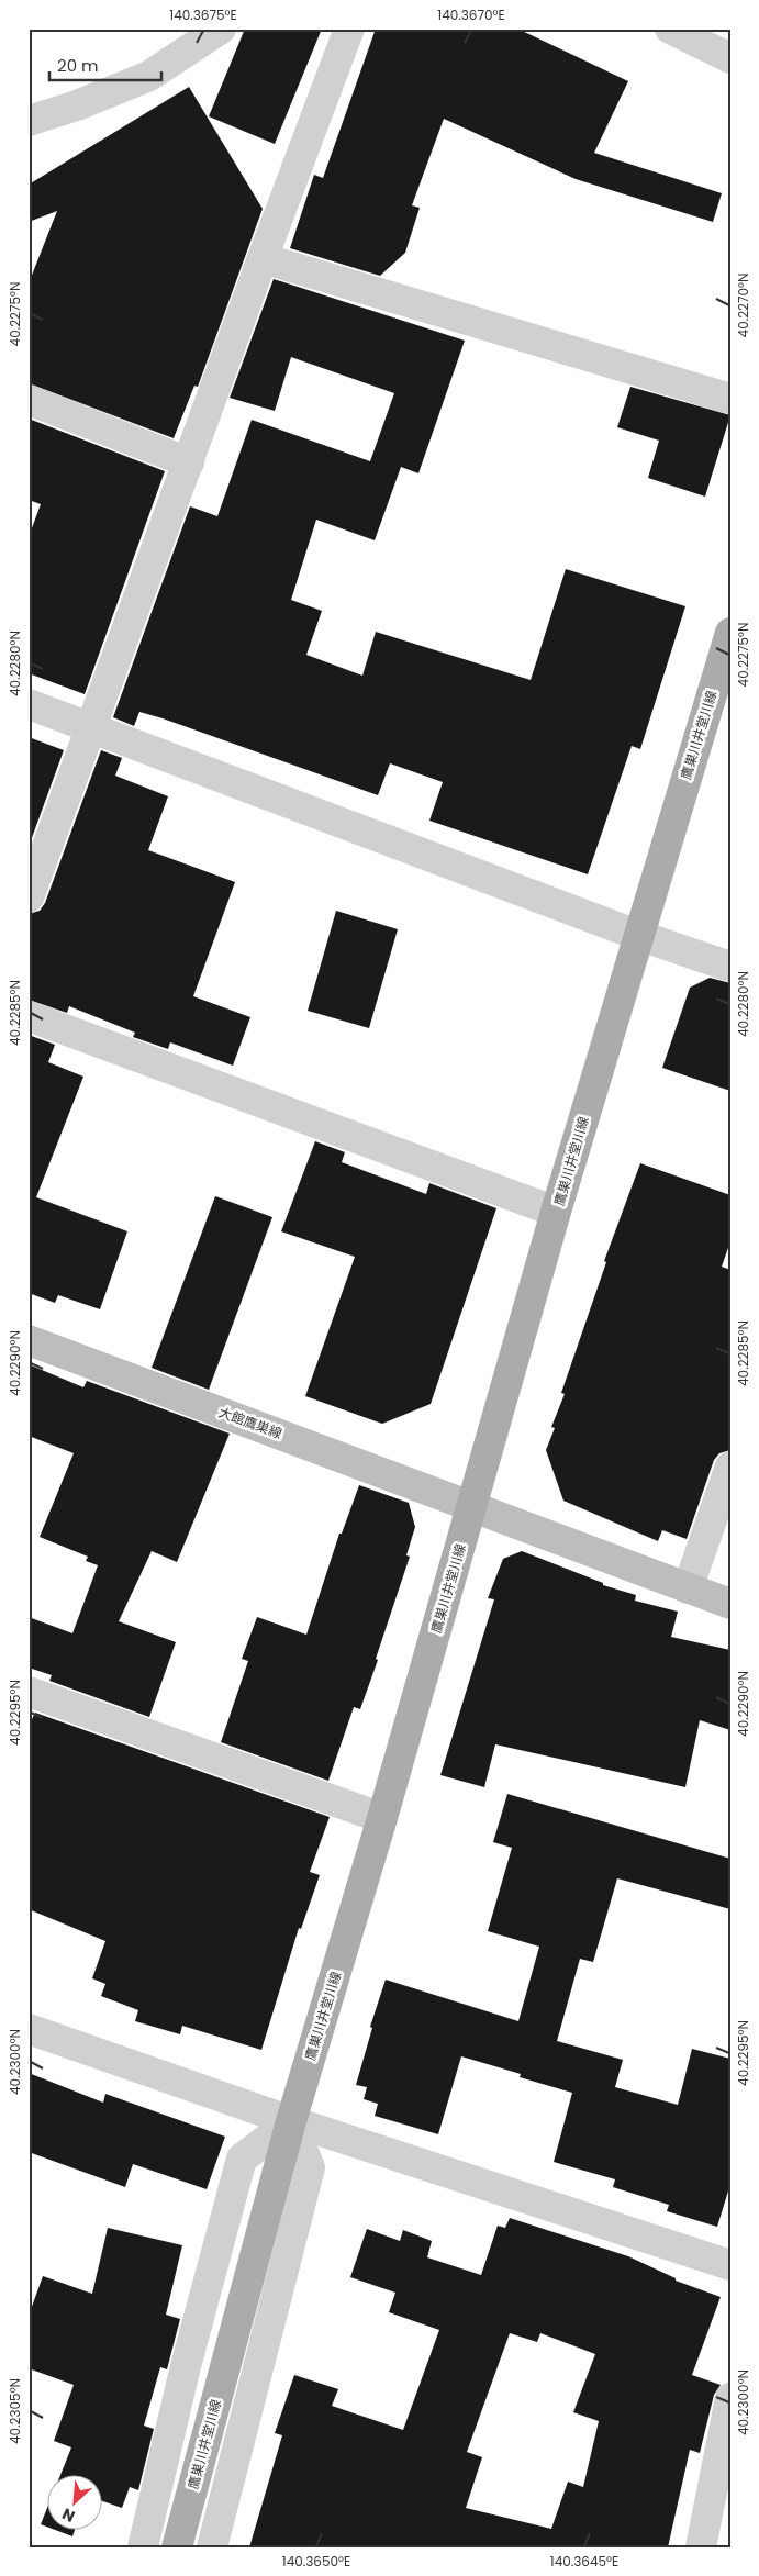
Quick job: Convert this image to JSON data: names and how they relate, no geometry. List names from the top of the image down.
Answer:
{
  "streets": {
    "main road": ["鷹巣川井堂川線", "大館鷹巣線"]
  },
  "crossings": [
    ["鷹巣川井堂川線", "大館鷹巣線"]
  ],
  "scale_bar": "20 m",
  "north": "bottom left",
  "coordinates": [
    "140.3675°E",
    "140.3670°E",
    "40.2270°N",
    "40.2275°N",
    "40.2280°N",
    "40.2285°N",
    "40.2290°N",
    "40.2295°N",
    "40.2300°N",
    "40.2305°N",
    "140.3650°E",
    "140.3645°E"
  ]
}
